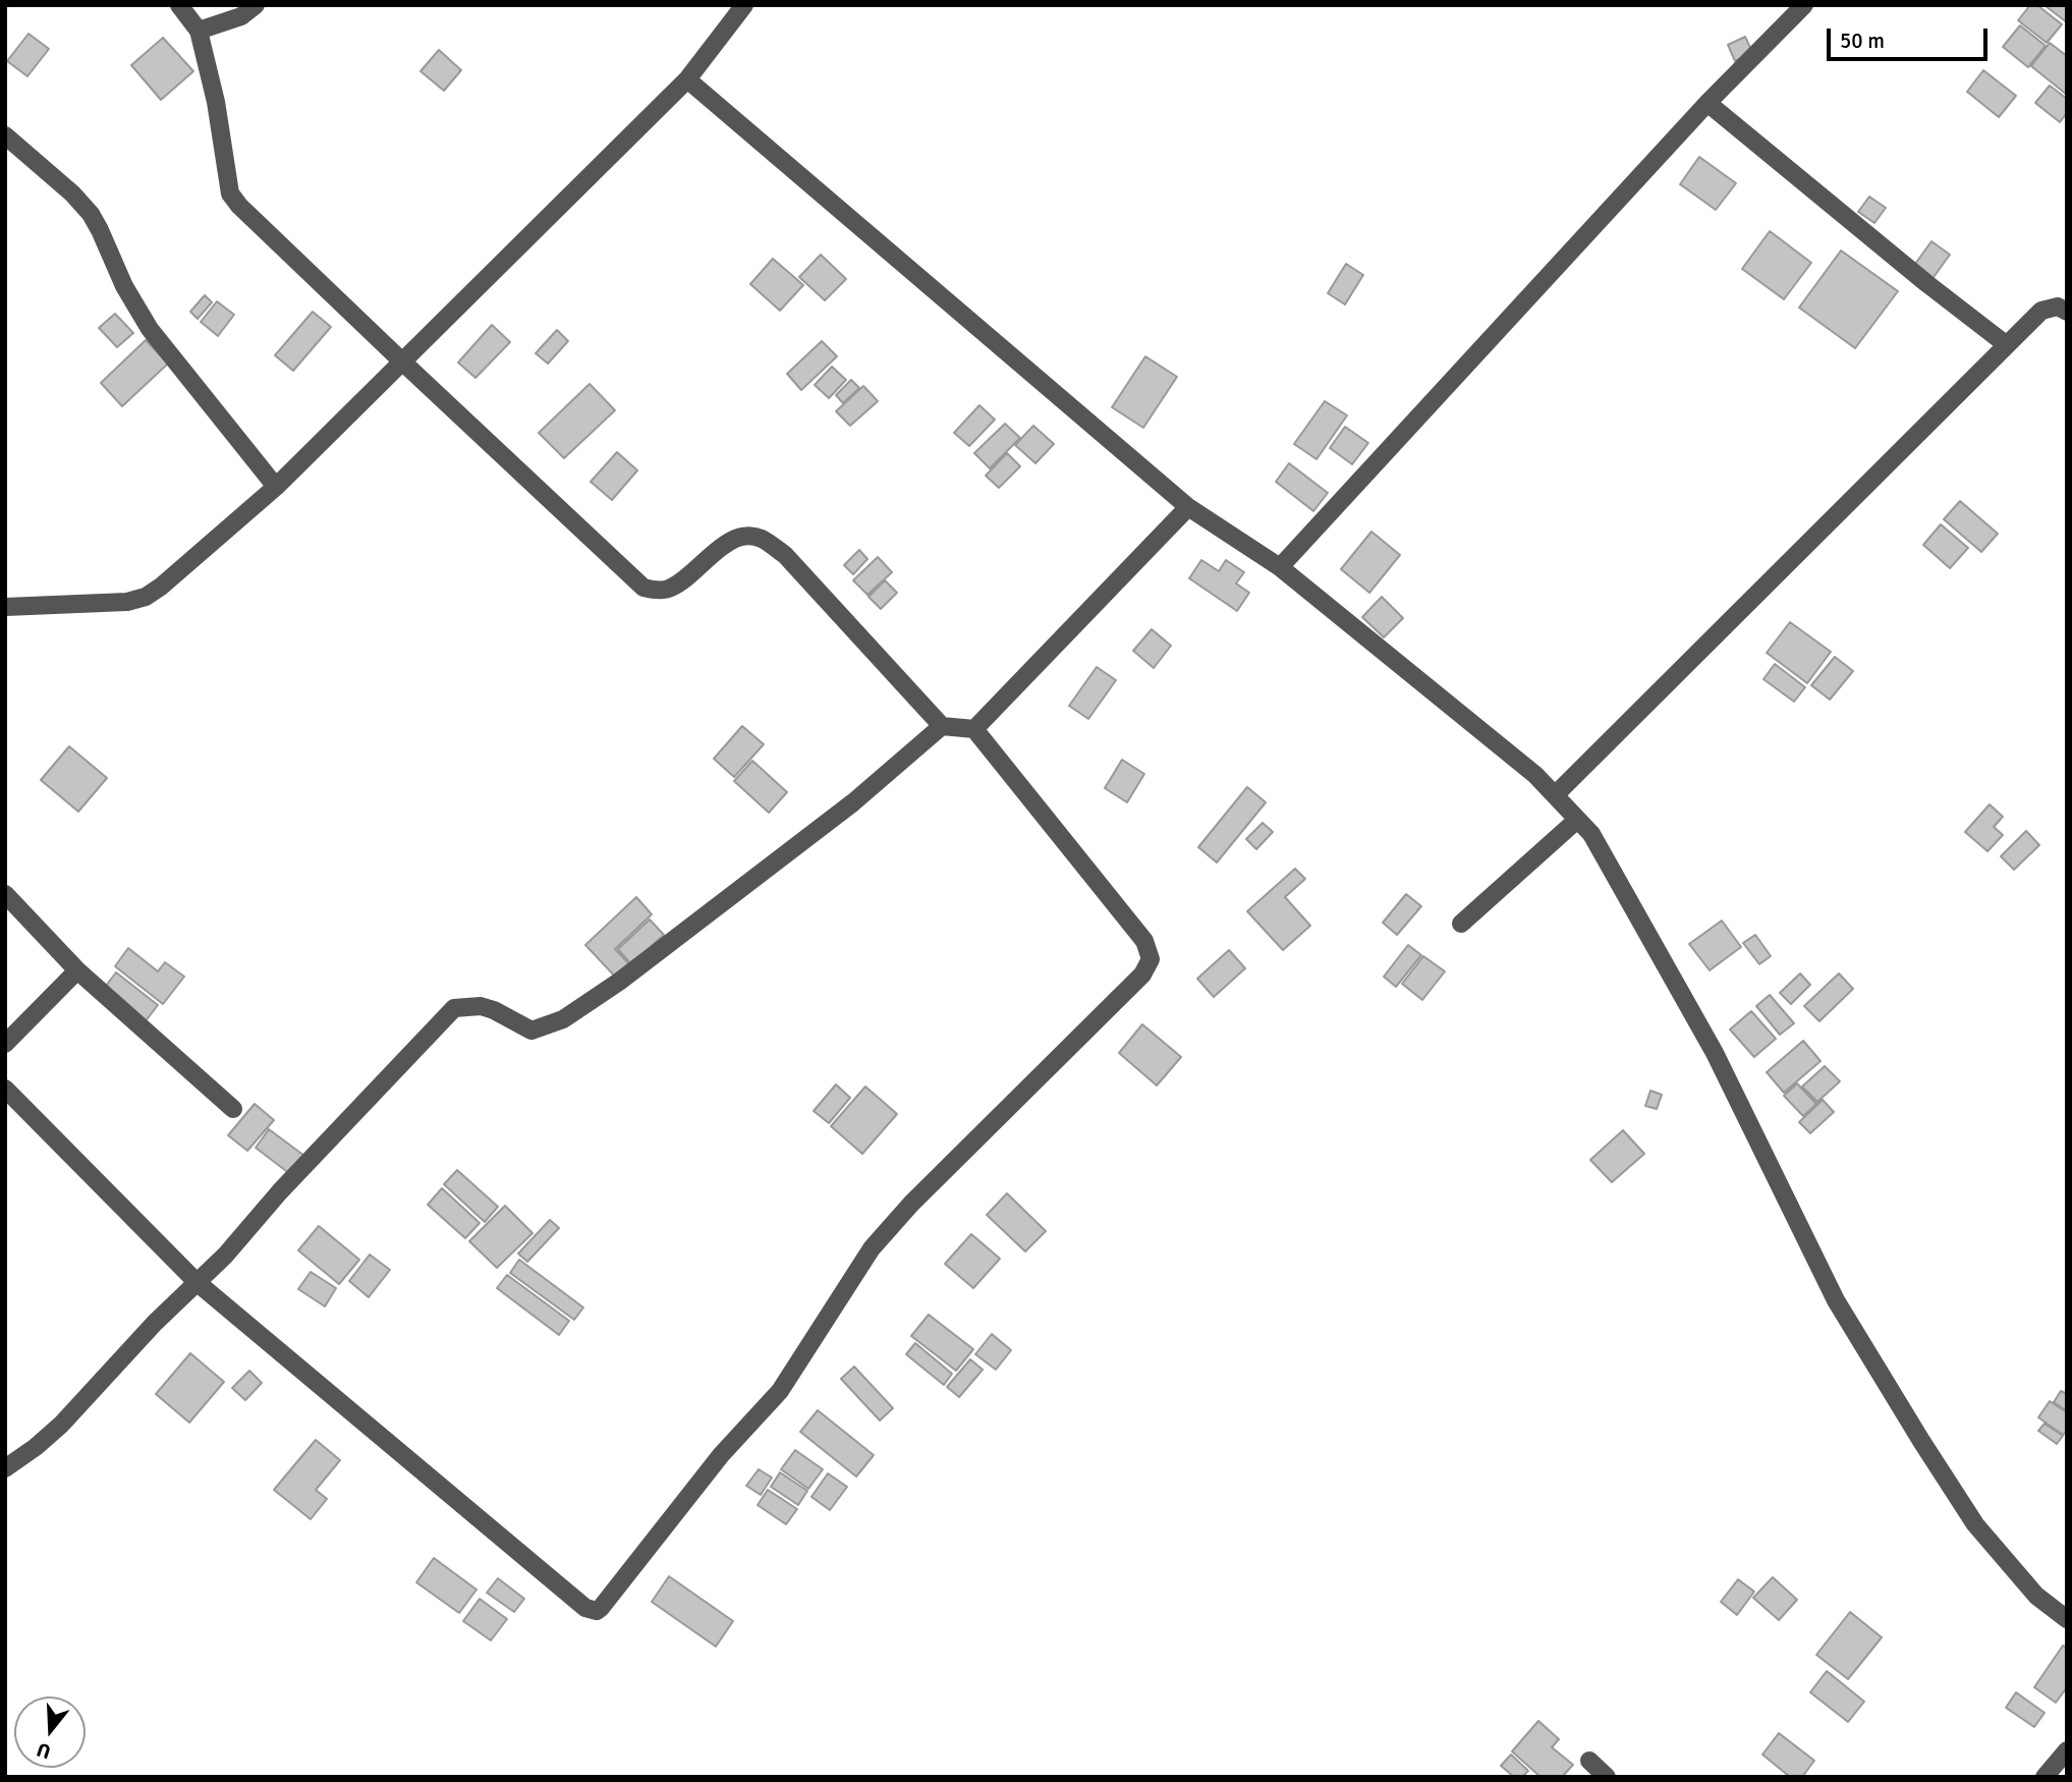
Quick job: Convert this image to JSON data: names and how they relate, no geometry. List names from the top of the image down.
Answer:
{
  "scale_bar": "50 m",
  "north": "bottom"
}
